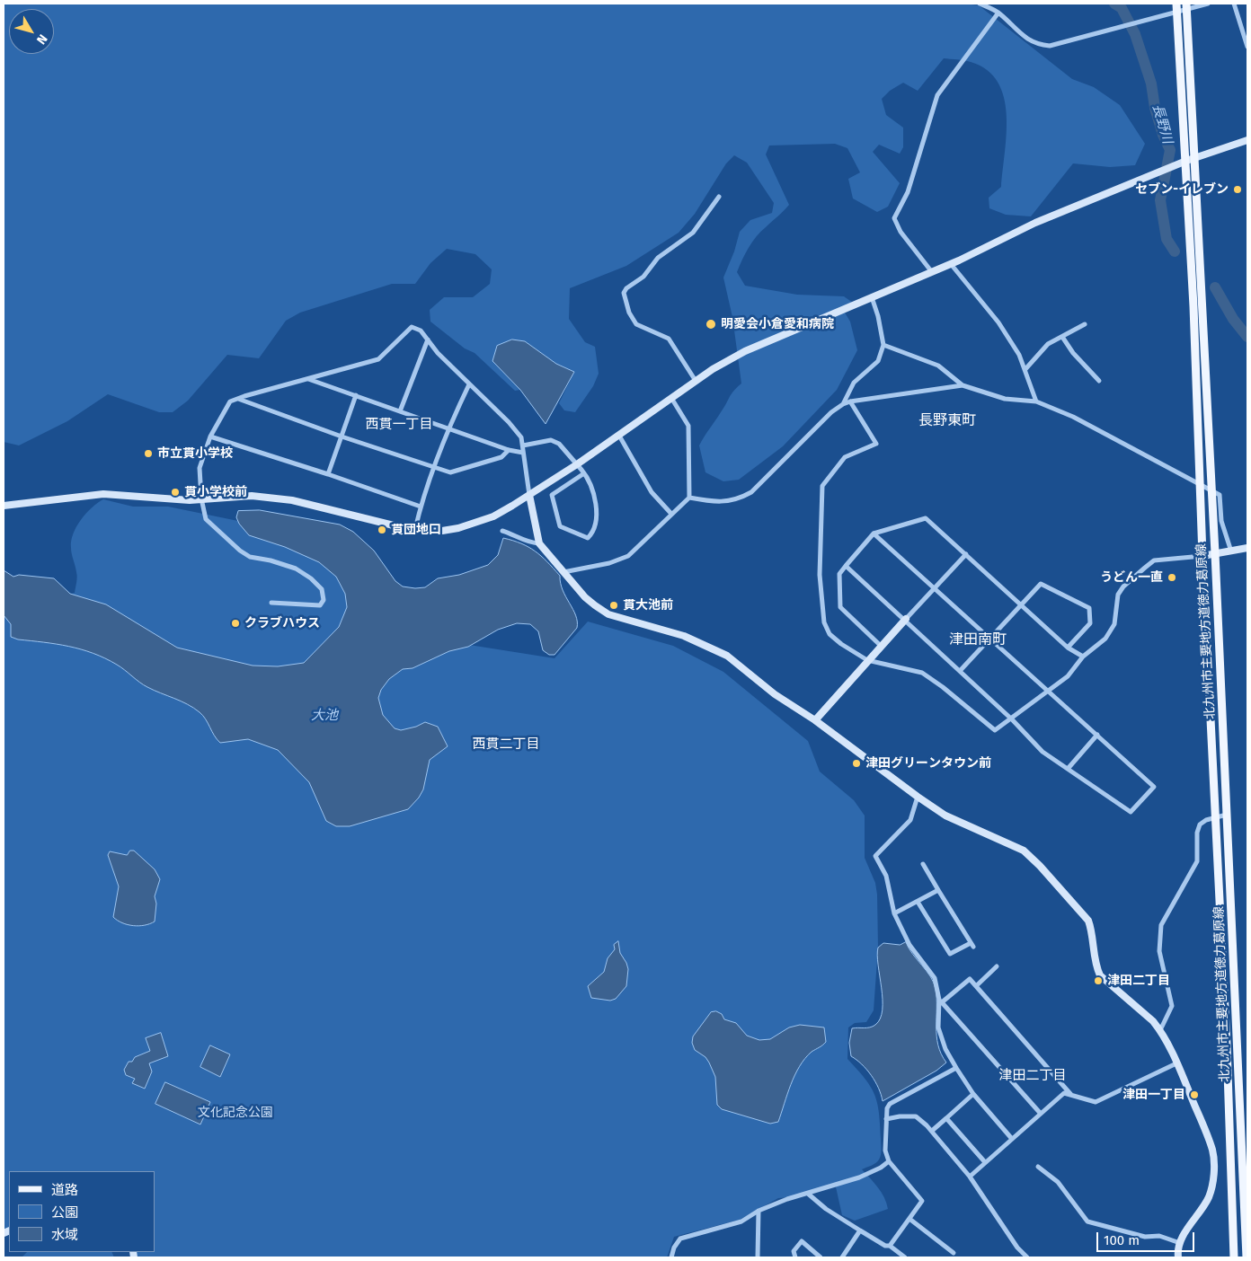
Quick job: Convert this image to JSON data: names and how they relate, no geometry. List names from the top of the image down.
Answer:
{
  "streets": {
    "main road": ["北九州市主要地方道徳力葛原線"]
  },
  "districts": [
    "長野東町",
    "西貫一丁目",
    "津田南町",
    "西貫二丁目",
    "津田二丁目"
  ],
  "water": ["長野川", "大池"],
  "parks": ["文化記念公園"],
  "places": [
    "セブン-イレブン",
    "明愛会小倉愛和病院",
    "市立貫小学校",
    "貫小学校前",
    "貫団地口",
    "うどん一直",
    "貫大池前",
    "クラブハウス",
    "津田グリーンタウン前",
    "津田二丁目",
    "津田一丁目"
  ],
  "legend": ["道路", "公園", "水域"],
  "scale_bar": "100 m",
  "north": "bottom right"
}
